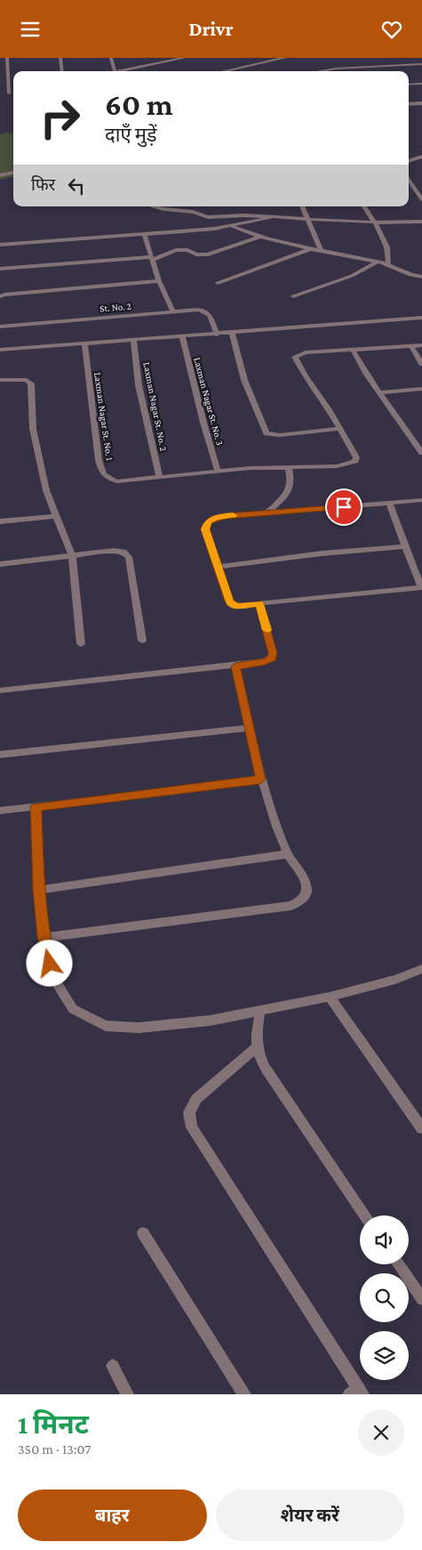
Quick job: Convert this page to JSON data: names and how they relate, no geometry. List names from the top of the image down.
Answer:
{
  "streets": {
    "street": [
      "St. No. 2",
      "Laxman Nagar St. No. 3",
      "Laxman Nagar St. No. 2",
      "Laxman Nagar St. No. 1"
    ]
  },
  "crossings": [
    ["Laxman Nagar St. No. 2", "Laxman Nagar St. No. 1"]
  ],
  "page": {
    "header": "Drivr",
    "turn": ["60 m", "दाएँ मुड़ें"],
    "then": "फिर",
    "heading": ["1 मिनट", "350 m · 13:07"],
    "buttons": ["बाहर", "शेयर करें"]
  }
}
